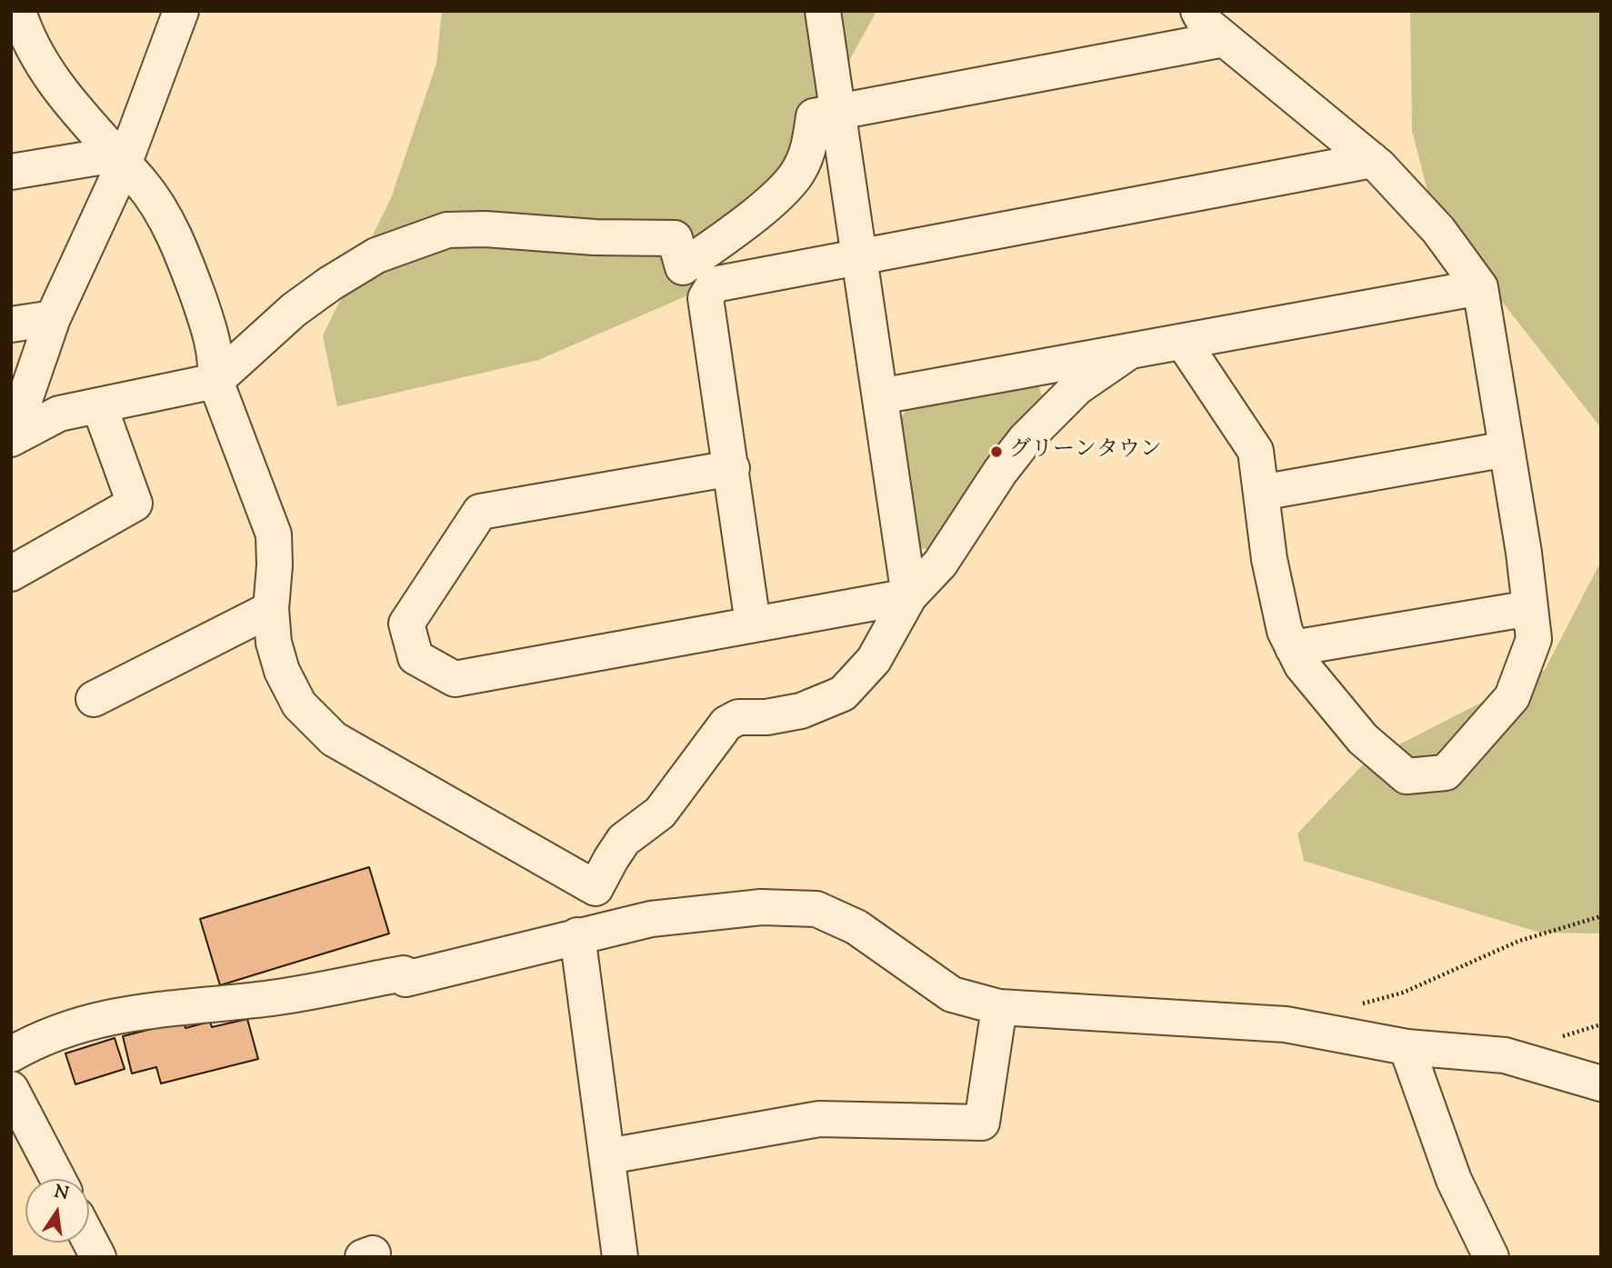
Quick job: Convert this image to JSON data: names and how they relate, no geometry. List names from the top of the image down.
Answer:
{
  "places": ["グリーンタウン"],
  "north": "top"
}
